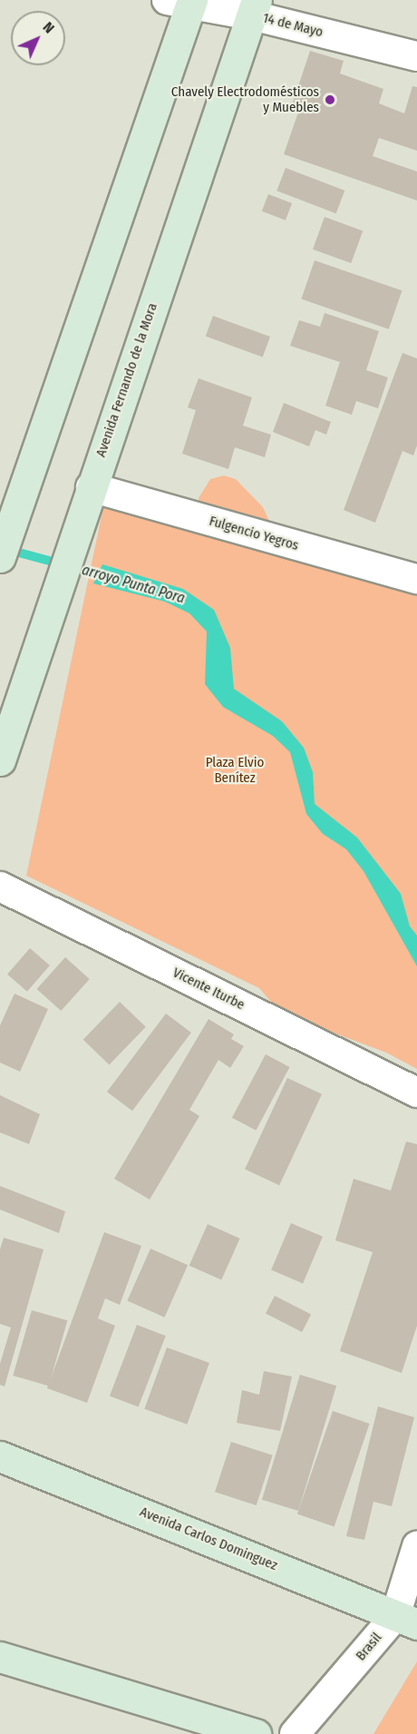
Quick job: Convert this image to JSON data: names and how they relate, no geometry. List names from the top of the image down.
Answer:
{
  "streets": {
    "main road": ["Avenida Fernando de la Mora", "Avenida Carlos Dominguez"],
    "street": [
      "14 de Mayo",
      "Fulgencio Yegros",
      "Vicente Iturbe",
      "Brasil"
    ]
  },
  "crossings": [
    ["14 de Mayo", "Avenida Fernando de la Mora"],
    ["Avenida Fernando de la Mora", "Fulgencio Yegros"],
    ["Avenida Carlos Dominguez", "Brasil"]
  ],
  "water": ["arroyo Punta Pora"],
  "parks": ["Plaza Elvio Benítez"],
  "places": ["Chavely Electrodomésticos y Muebles"],
  "north": "top right"
}
